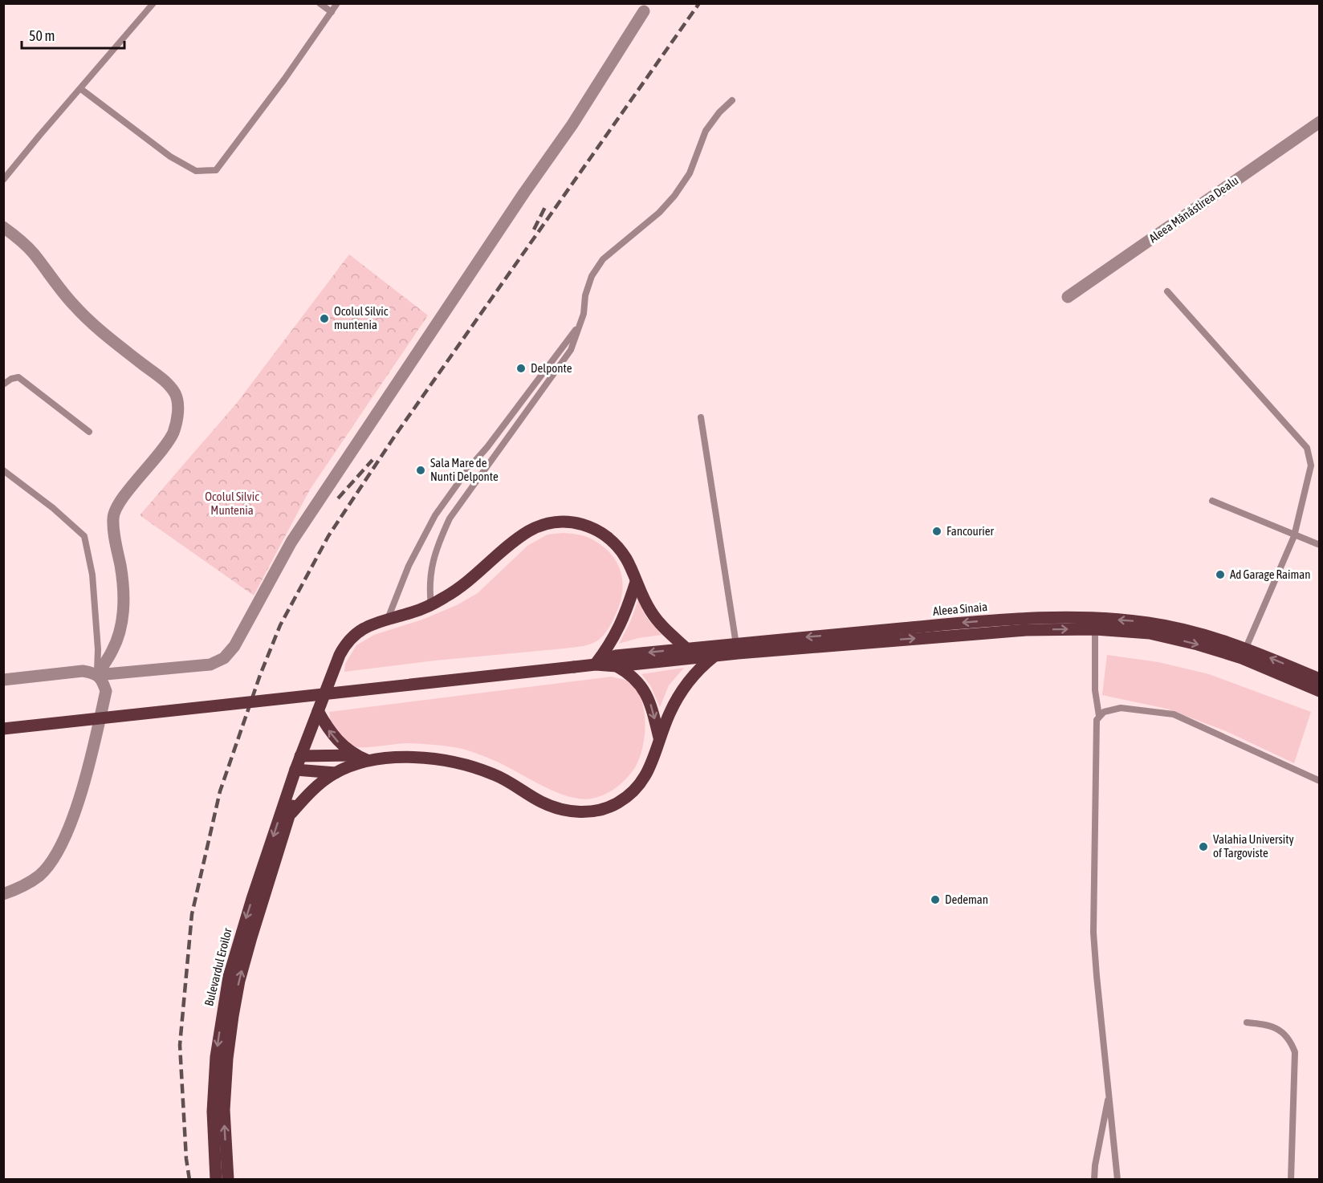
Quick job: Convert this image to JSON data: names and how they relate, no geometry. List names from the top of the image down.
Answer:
{
  "streets": {
    "main road": ["Aleea Sinaia", "Bulevardul Eroilor"],
    "street": ["Aleea Mănăstirea Dealu"]
  },
  "crossings": [
    ["Aleea Sinaia", "Bulevardul Eroilor"]
  ],
  "parks": ["Ocolul Silvic Muntenia"],
  "places": [
    "Ocolul Silvic muntenia",
    "Delponte",
    "Sala Mare de Nunti Delponte",
    "Fancourier",
    "Ad Garage Raiman",
    "Valahia University of Targoviste",
    "Dedeman"
  ],
  "scale_bar": "50 m"
}
